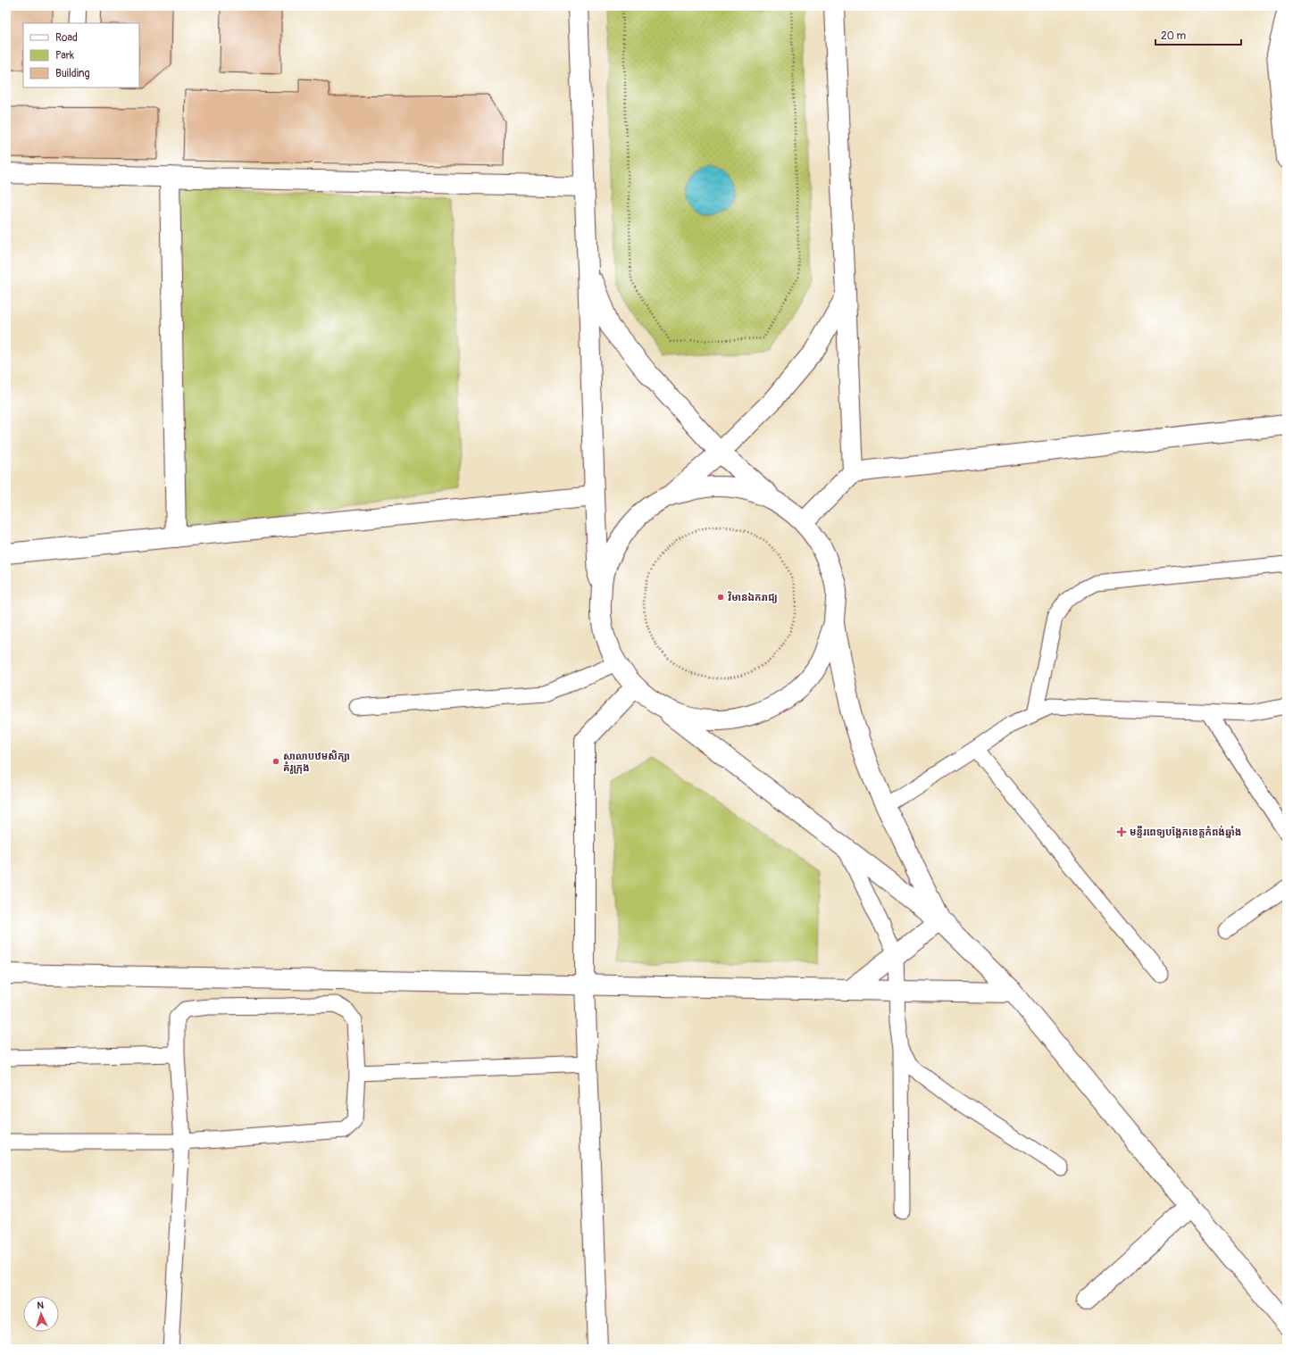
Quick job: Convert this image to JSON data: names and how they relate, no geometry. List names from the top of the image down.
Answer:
{
  "places": {
    "other": ["វិមានឯករាជ្យ", "សាលាបឋមសិក្សា គំរូក្រុង"],
    "health": ["មន្ទីរពេទ្យបង្អែកខេត្តកំពង់ឆ្នាំង"]
  },
  "legend": ["Road", "Park", "Building"],
  "scale_bar": "20 m",
  "north": "top"
}
